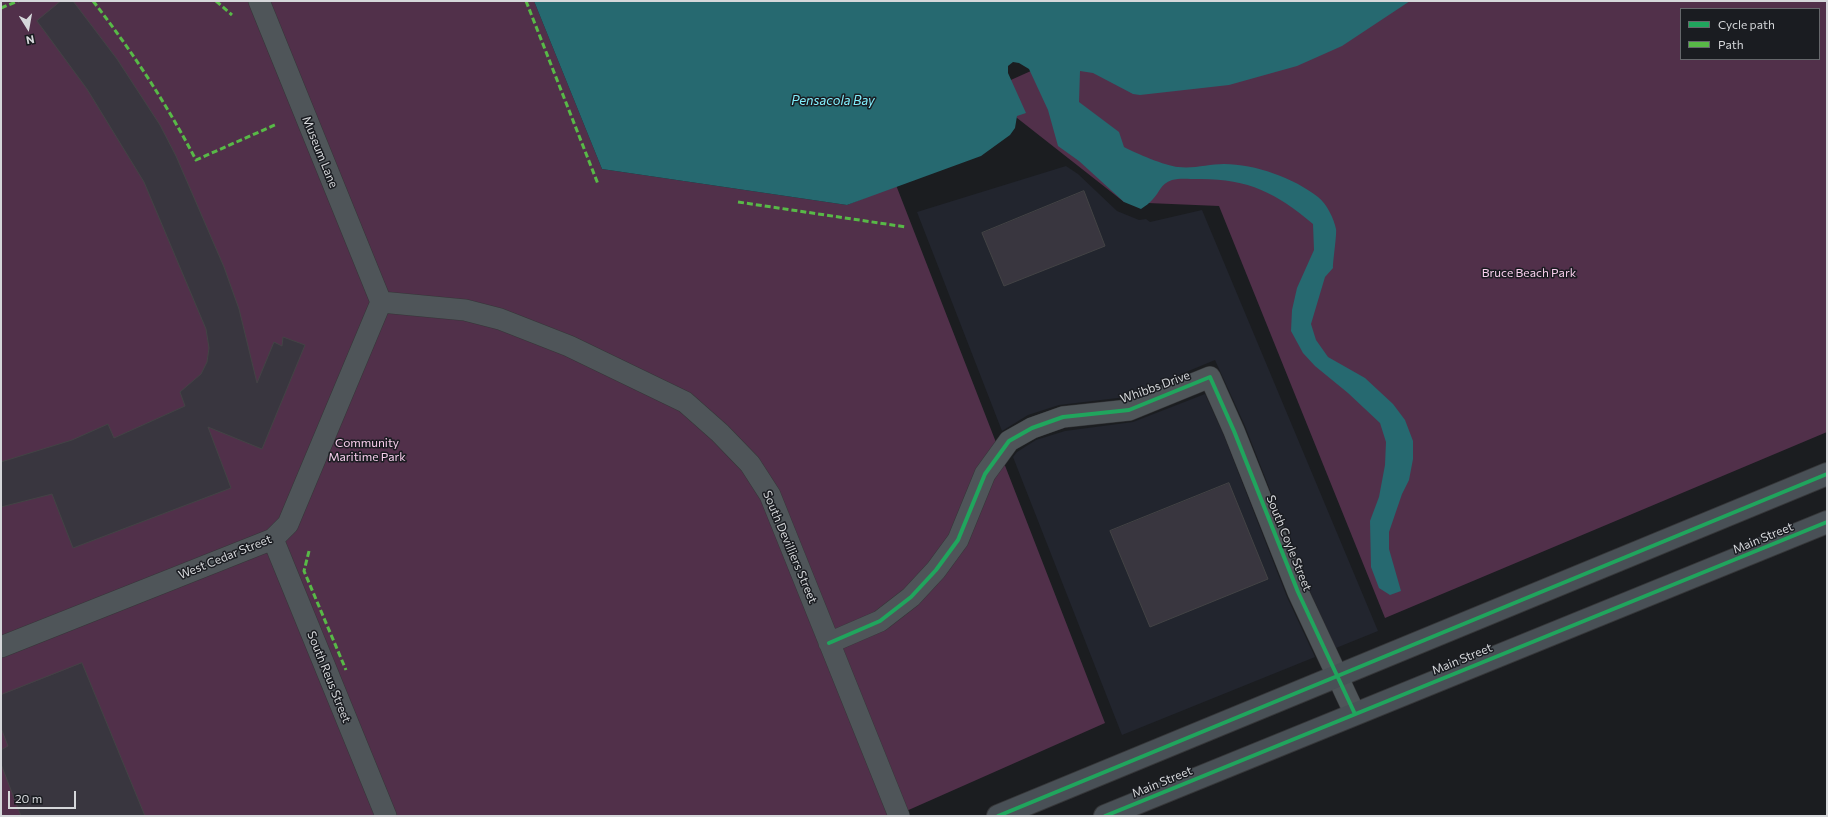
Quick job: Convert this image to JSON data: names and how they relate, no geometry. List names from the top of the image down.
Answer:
{
  "streets": {
    "main road": ["Main Street"],
    "street": [
      "Museum Lane",
      "Whibbs Drive",
      "South Coyle Street",
      "South Devilliers Street",
      "West Cedar Street",
      "South Reus Street"
    ]
  },
  "crossings": [
    ["Museum Lane", "South Devilliers Street"],
    ["Museum Lane", "West Cedar Street"],
    ["Whibbs Drive", "South Coyle Street"],
    ["Whibbs Drive", "South Devilliers Street"],
    ["Main Street", "South Coyle Street"],
    ["South Devilliers Street", "West Cedar Street"],
    ["West Cedar Street", "South Reus Street"]
  ],
  "water": ["Pensacola Bay"],
  "parks": ["Bruce Beach Park", "Community Maritime Park"],
  "legend": ["Cycle path", "Path"],
  "scale_bar": "20 m",
  "north": "bottom"
}
